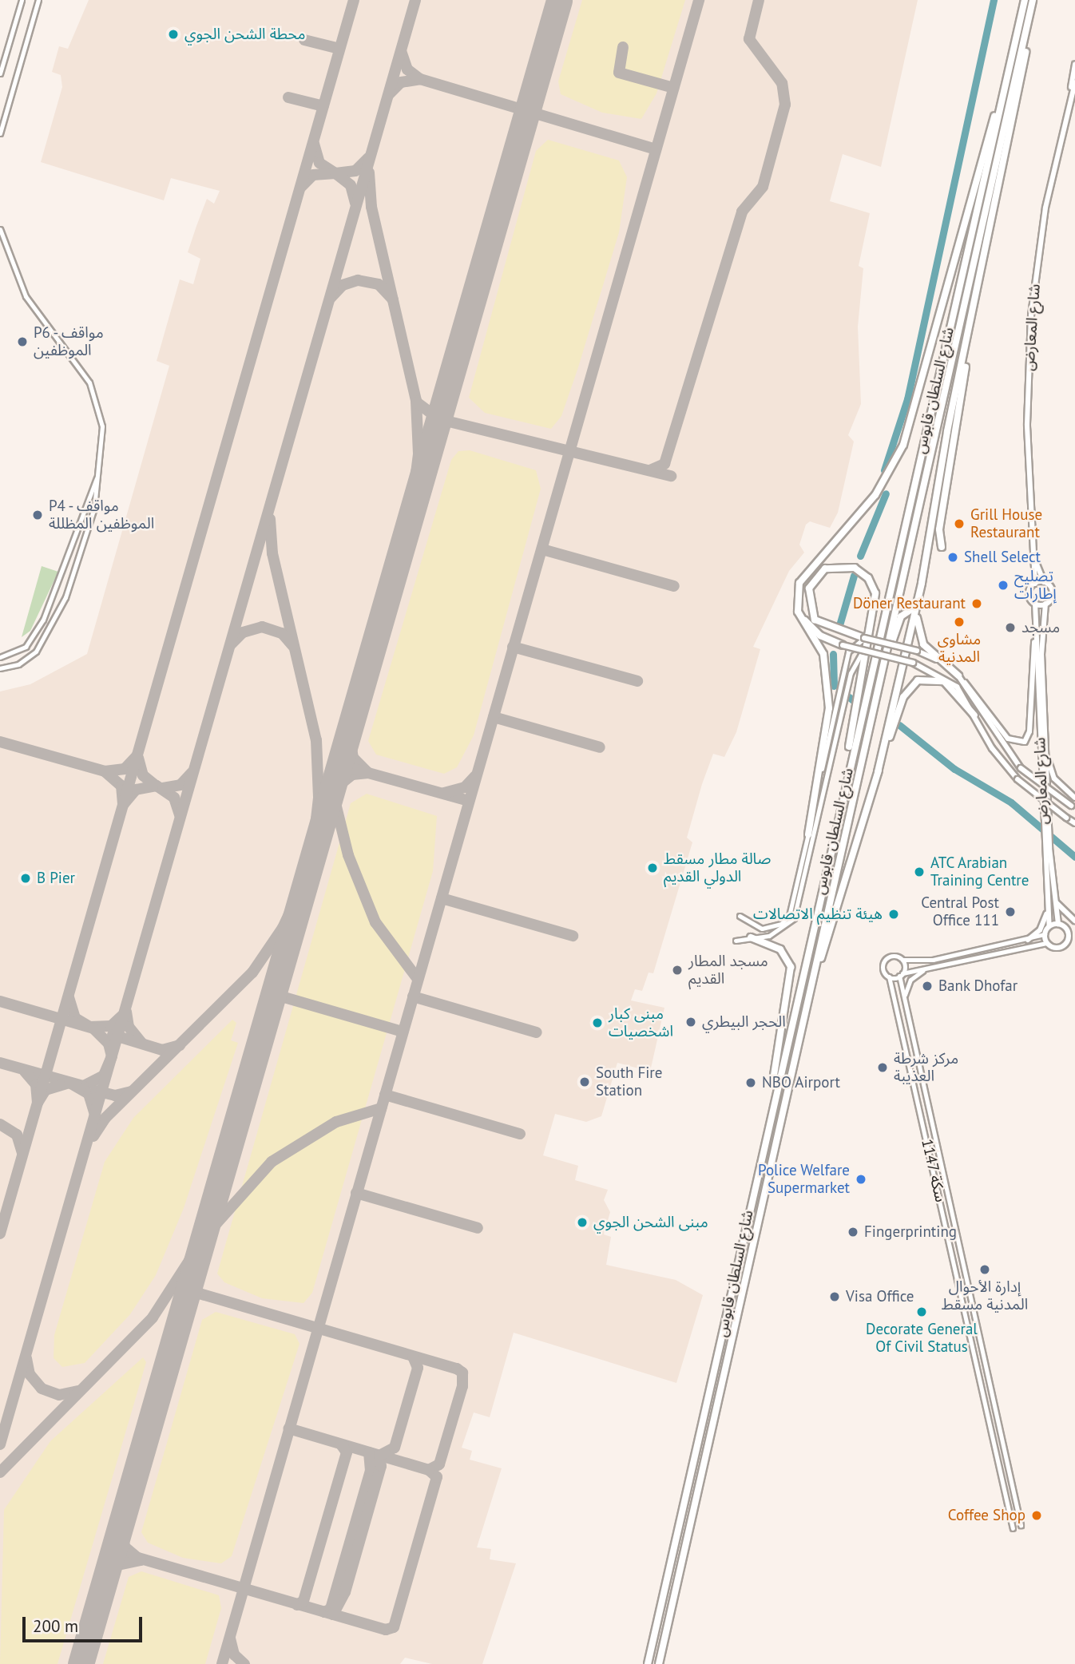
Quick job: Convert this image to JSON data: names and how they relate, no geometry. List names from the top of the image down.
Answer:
{
  "streets": {
    "highway": ["شارع السلطان قابوس"],
    "main road": ["شارع المعارض"],
    "street": ["سكة 1147"]
  },
  "places": [
    "محطة الشحن الجوي",
    "P6 - مواقف الموظفين",
    "P4 - مواقف الموظفين المظللة",
    "Grill House Restaurant",
    "Shell Select",
    "تصليح إطارات",
    "Döner Restaurant",
    "مشاوي المدنية",
    "مسجد",
    "صالة مطار مسقط الدولي القديم",
    "ATC Arabian Training Centre",
    "B Pier",
    "Central Post Office 111",
    "هيئة تنظيم الاتصالات",
    "مسجد المطار القديم",
    "Bank Dhofar",
    "الحجر البيطري",
    "مبنى كبار اشخصيات",
    "مركز شرطة العذيبة",
    "South Fire Station",
    "NBO Airport",
    "Police Welfare Supermarket",
    "مبنى الشحن الجوي",
    "Fingerprinting",
    "إدارة الأحوال المدنية مسقط",
    "Visa Office",
    "Decorate General Of Civil Status",
    "Coffee Shop"
  ],
  "scale_bar": "200 m"
}
